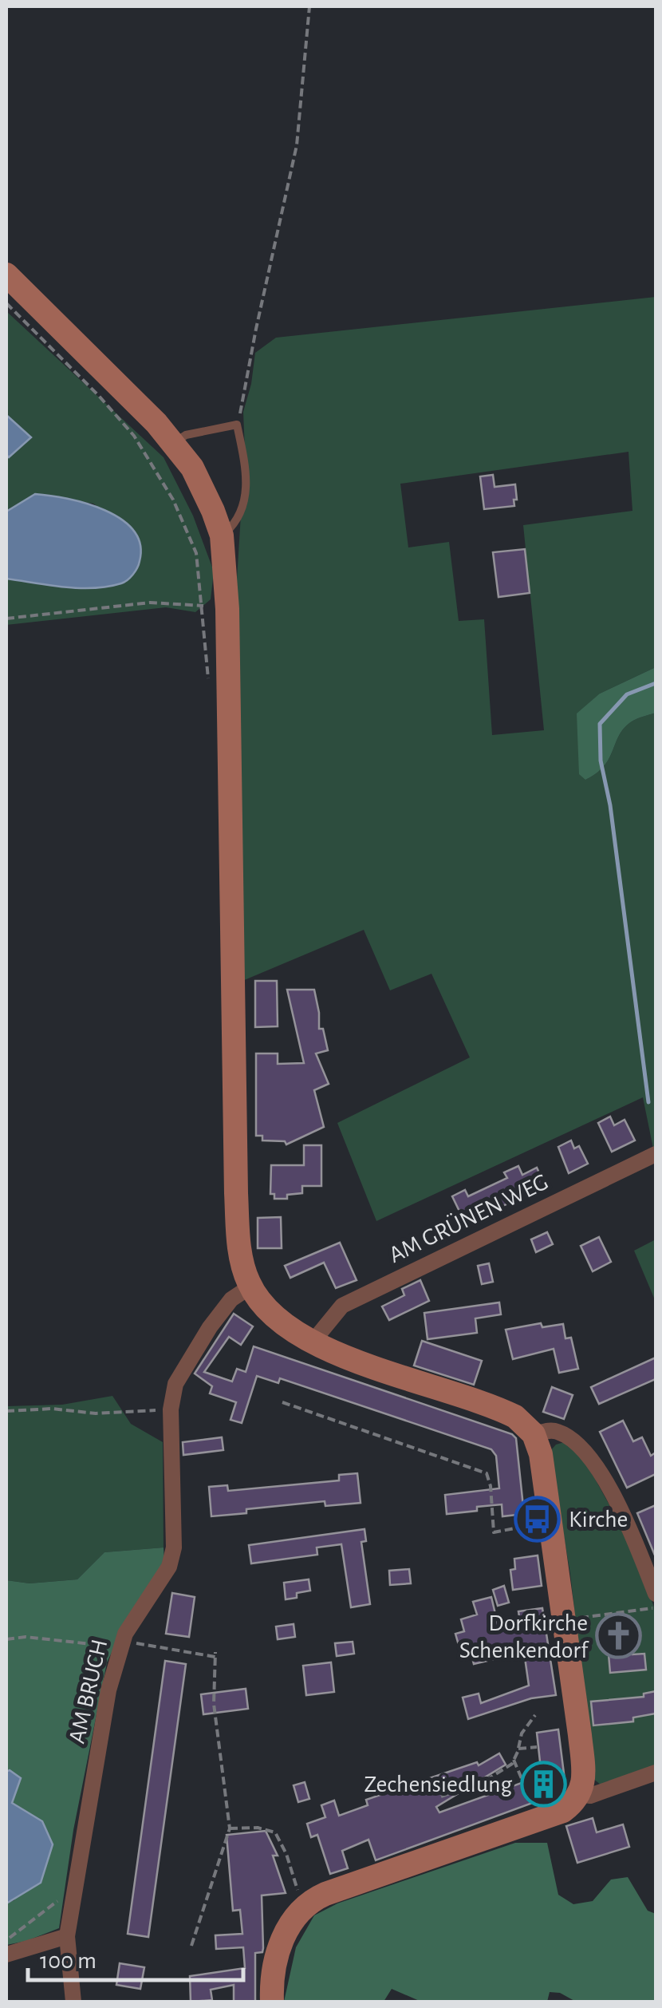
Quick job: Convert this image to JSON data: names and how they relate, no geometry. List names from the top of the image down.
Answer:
{
  "streets": {
    "street": ["AM GRÜNEN WEG", "AM BRUCH"]
  },
  "places": {
    "bus stop": ["Kirche"],
    "church": ["Dorfkirche Schenkendorf"],
    "building": ["Zechensiedlung"]
  },
  "scale_bar": "100 m"
}
